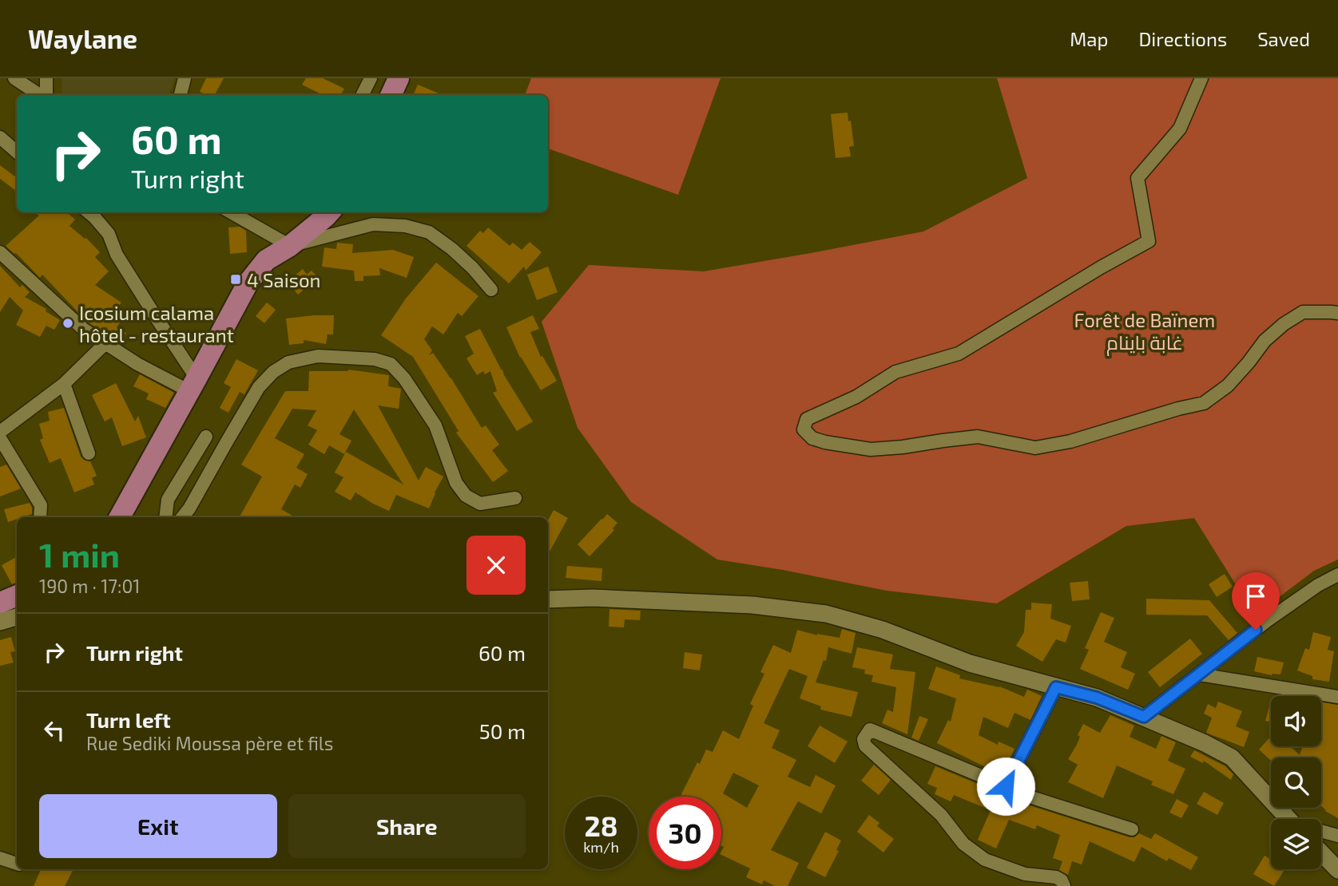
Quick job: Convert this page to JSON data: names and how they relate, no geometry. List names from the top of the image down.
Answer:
{
  "parks": ["Forêt de Baïnem غابة باينام"],
  "places": {
    "transit": ["4 Saison"],
    "other": ["Icosium calama hôtel - restaurant"]
  },
  "page": {
    "header": "Waylane",
    "nav": ["Map", "Directions", "Saved"],
    "turn": ["60 m", "Turn right"],
    "heading": ["1 min", "190 m · 17:01"],
    "list": [
      {
        "name": "Turn right",
        "value": "60 m"
      },
      {
        "name": "Turn left",
        "note": "Rue Sediki Moussa père et fils",
        "value": "50 m"
      }
    ],
    "buttons": ["Exit", "Share"],
    "speed": "28 km/h",
    "limit": "30"
  }
}
